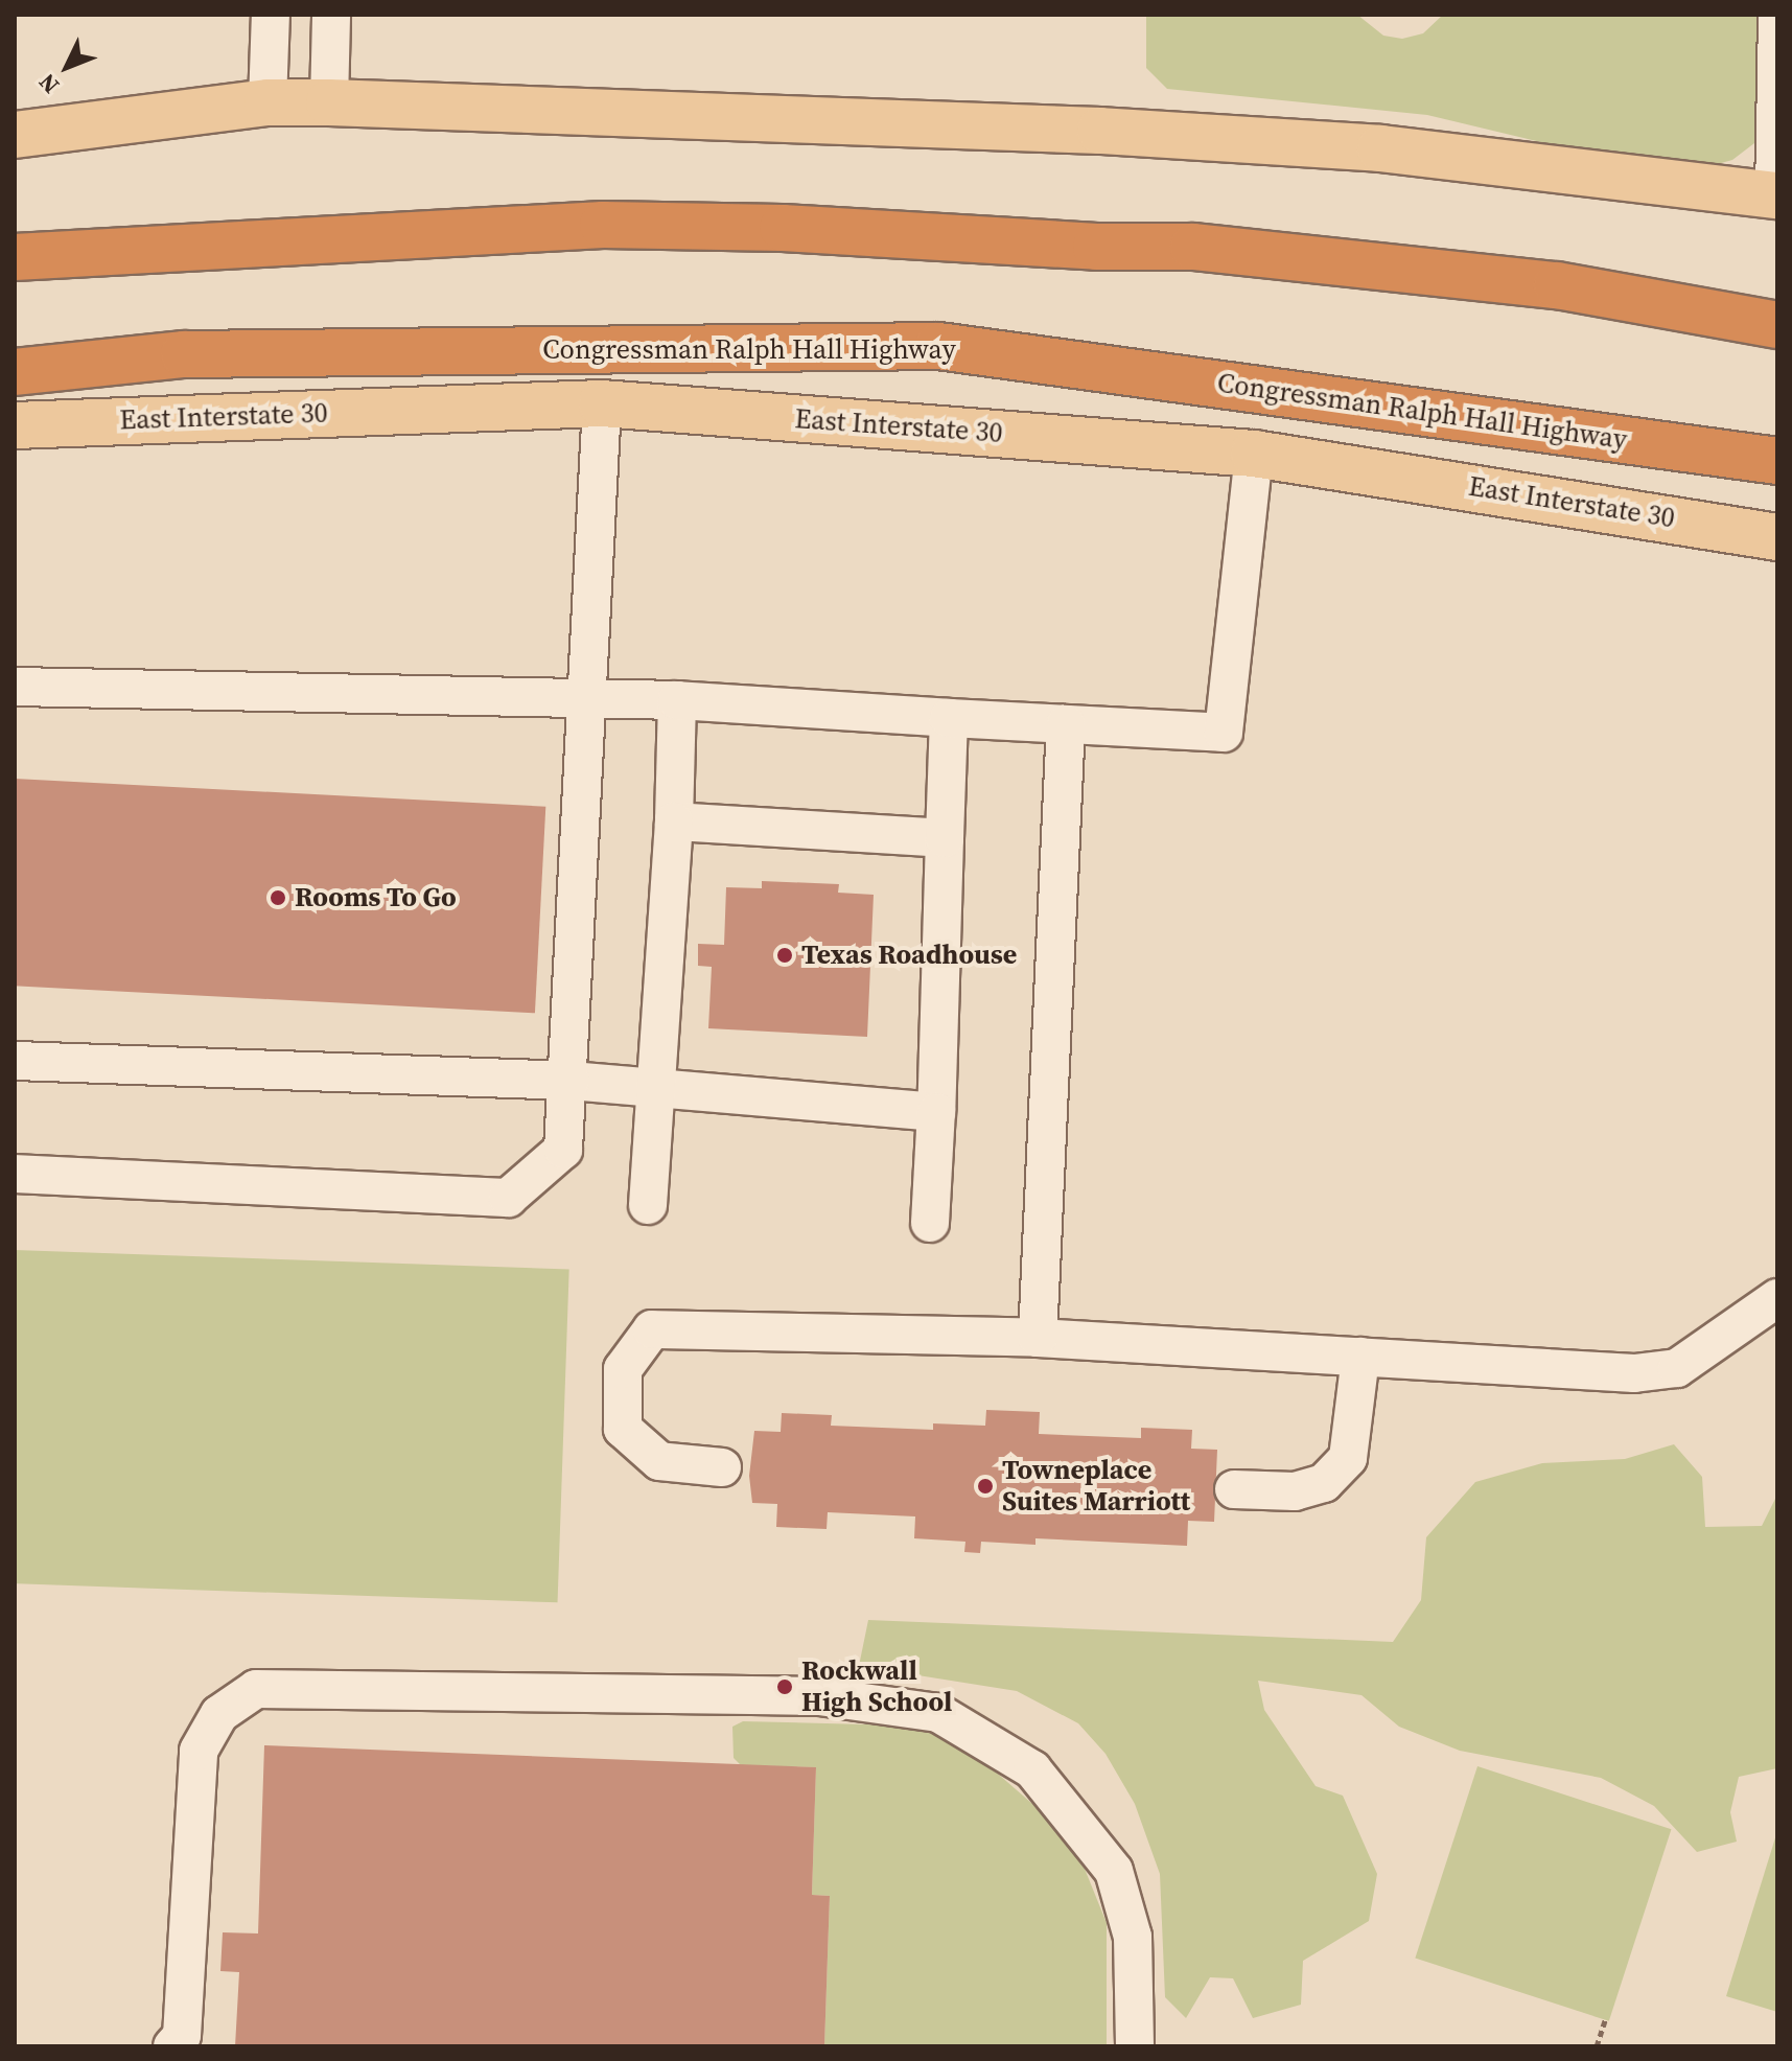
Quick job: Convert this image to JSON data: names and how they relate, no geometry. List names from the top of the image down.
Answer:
{
  "streets": {
    "highway": ["Congressman Ralph Hall Highway"],
    "main road": ["East Interstate 30"]
  },
  "places": [
    "Rooms To Go",
    "Texas Roadhouse",
    "Towneplace Suites Marriott",
    "Rockwall High School"
  ],
  "north": "bottom left"
}
